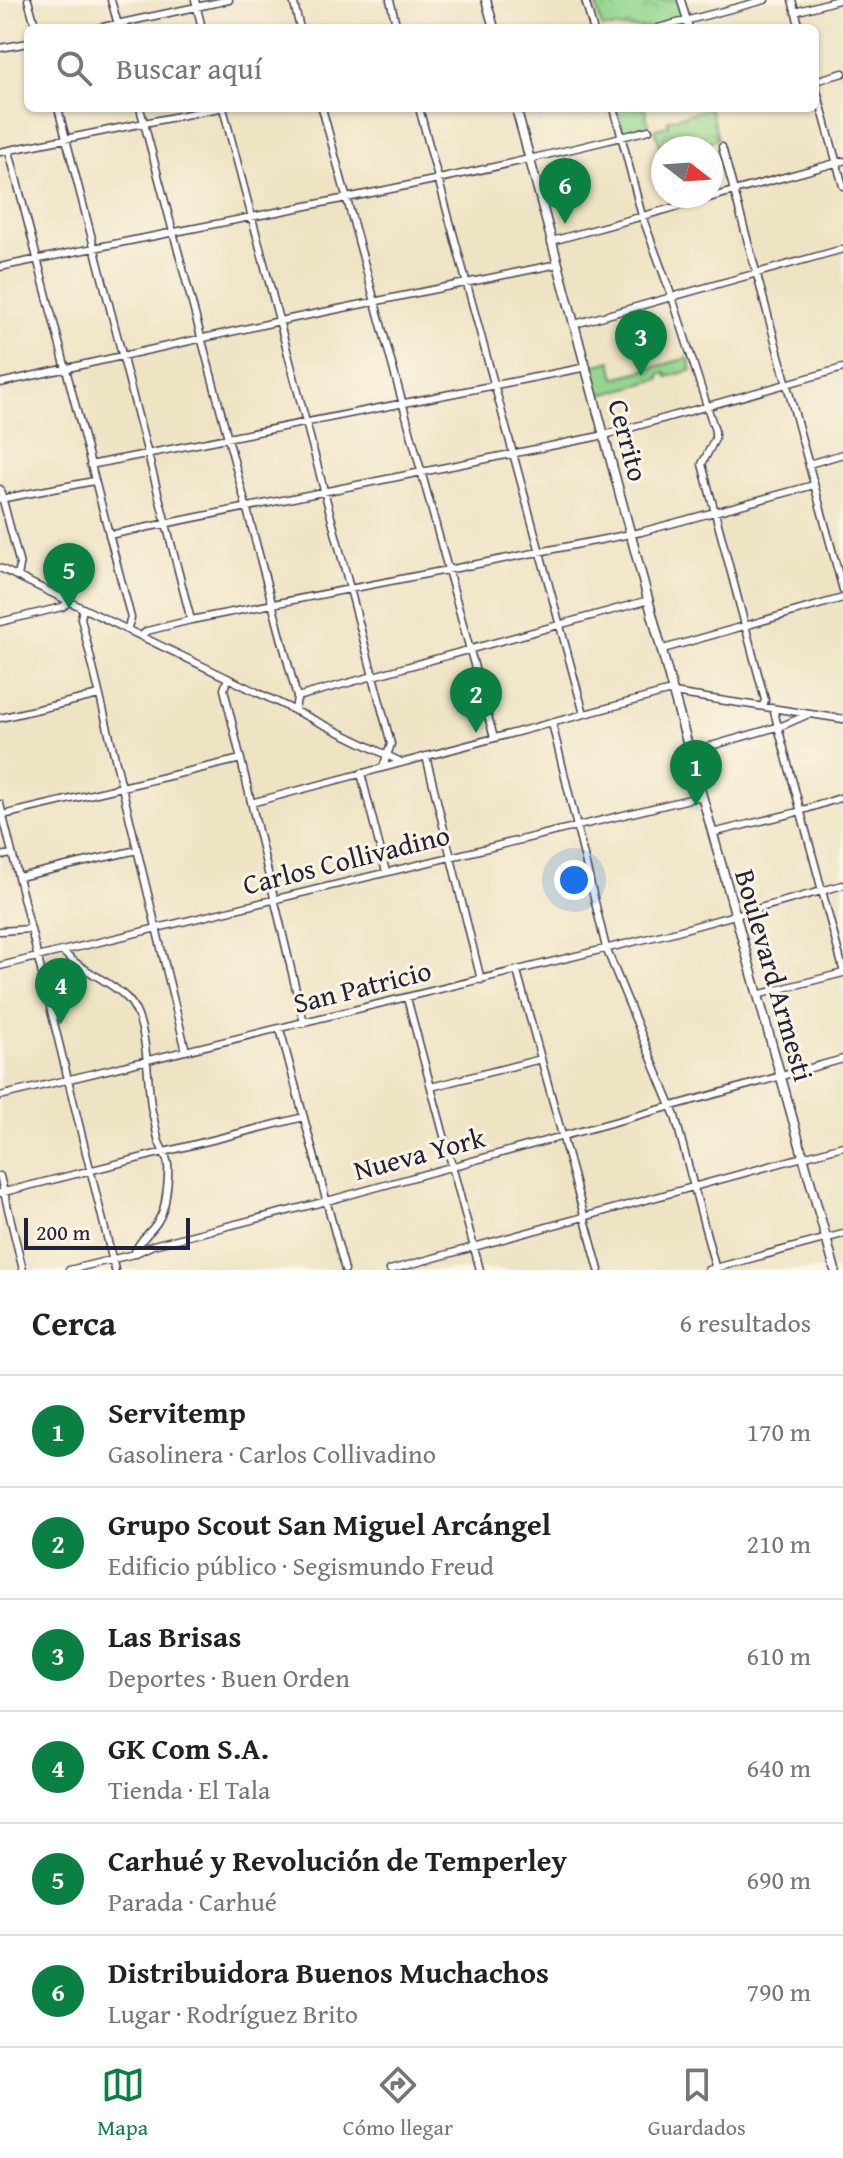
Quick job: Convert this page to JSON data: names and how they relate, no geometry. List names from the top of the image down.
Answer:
{
  "streets": {
    "main road": ["Cerrito", "Boulevard Armesti"],
    "street": ["Carlos Collivadino", "San Patricio", "Nueva York"]
  },
  "crossings": [
    ["Cerrito", "Boulevard Armesti"],
    ["Carlos Collivadino", "Boulevard Armesti"],
    ["Boulevard Armesti", "San Patricio"],
    ["Boulevard Armesti", "Nueva York"]
  ],
  "scale_bar": "200 m",
  "north": "right",
  "page": {
    "search": "Buscar aquí",
    "pins": [
      "6",
      "3",
      "5",
      "2",
      "1",
      "4"
    ],
    "scale": "200 m",
    "heading": ["Cerca", "6 resultados"],
    "list": [
      {
        "mark": "1",
        "name": "Servitemp",
        "note": "Gasolinera · Carlos Collivadino",
        "value": "170 m"
      },
      {
        "mark": "2",
        "name": "Grupo Scout San Miguel Arcángel",
        "note": "Edificio público · Segismundo Freud",
        "value": "210 m"
      },
      {
        "mark": "3",
        "name": "Las Brisas",
        "note": "Deportes · Buen Orden",
        "value": "610 m"
      },
      {
        "mark": "4",
        "name": "GK Com S.A.",
        "note": "Tienda · El Tala",
        "value": "640 m"
      },
      {
        "mark": "5",
        "name": "Carhué y Revolución de Temperley",
        "note": "Parada · Carhué",
        "value": "690 m"
      },
      {
        "mark": "6",
        "name": "Distribuidora Buenos Muchachos",
        "note": "Lugar · Rodríguez Brito",
        "value": "790 m"
      }
    ],
    "nav": ["Mapa", "Cómo llegar", "Guardados"]
  }
}
